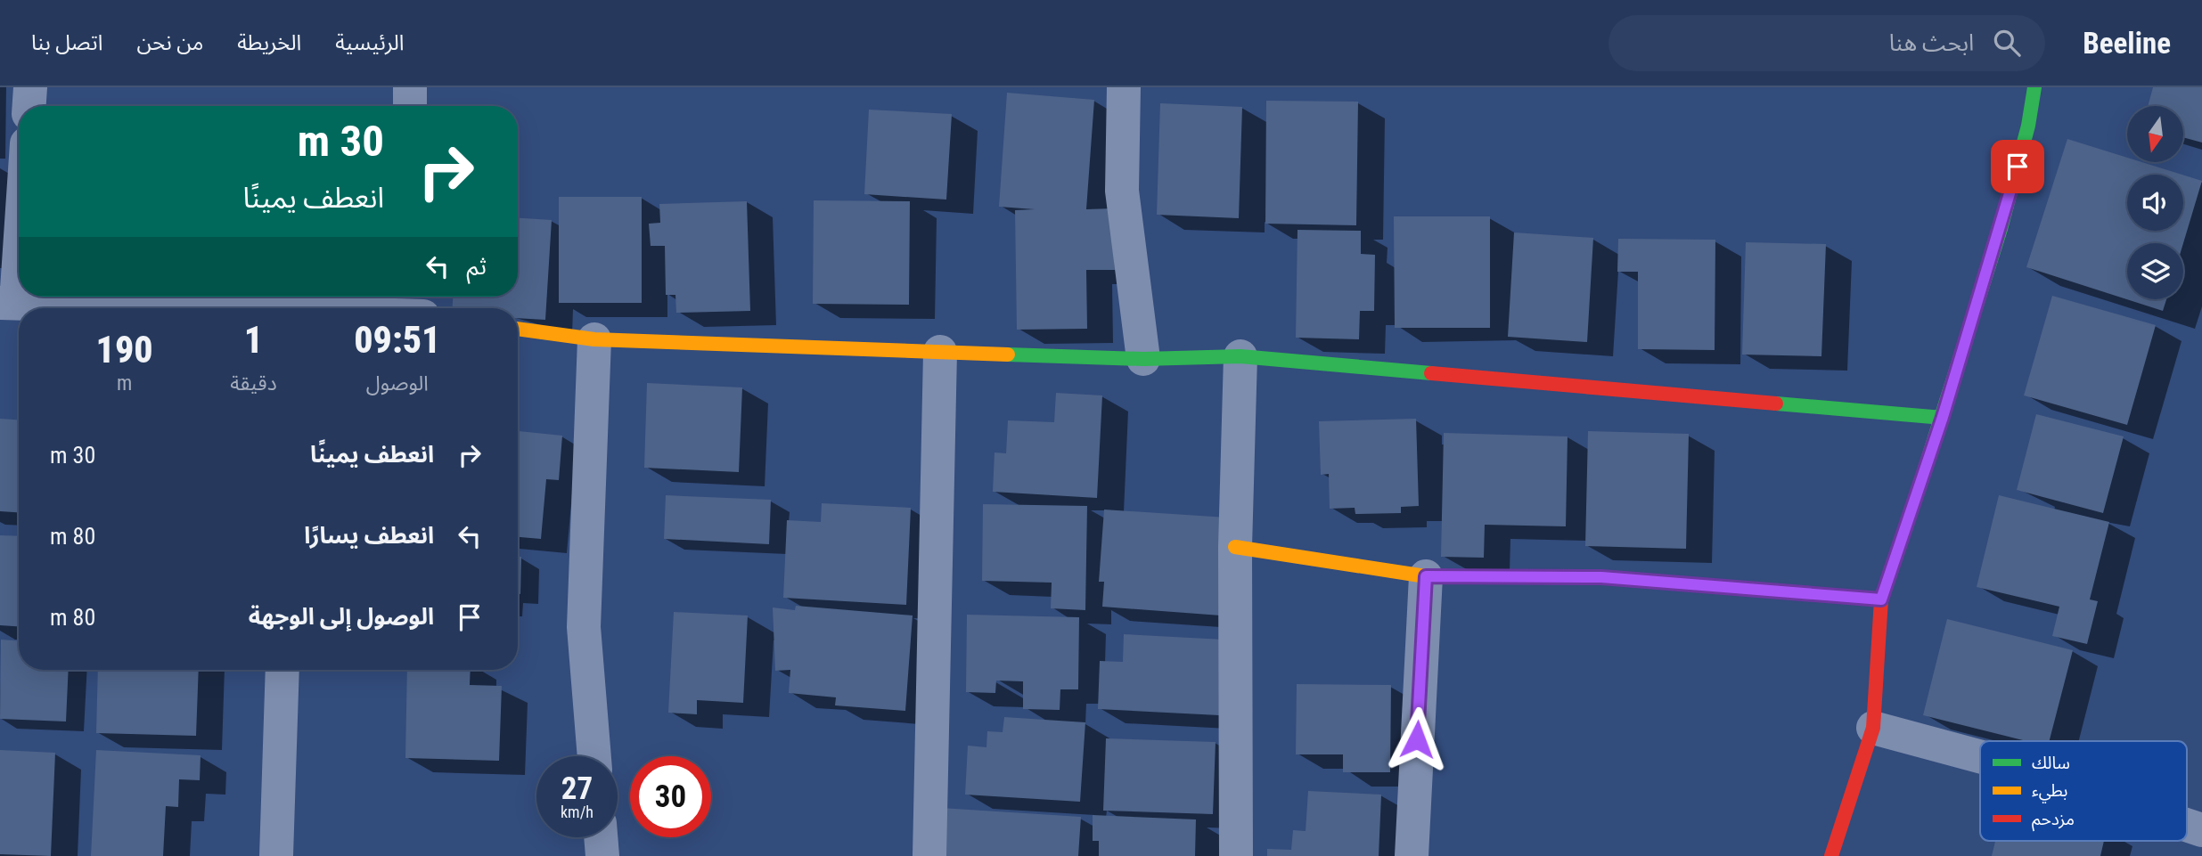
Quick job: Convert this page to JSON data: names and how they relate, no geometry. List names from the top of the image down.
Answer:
{
  "legend": ["سالك", "بطيء", "مزدحم"],
  "north": "bottom",
  "page": {
    "header": "Beeline",
    "search": "ابحث هنا",
    "nav": [
      "الرئيسية",
      "الخريطة",
      "من نحن",
      "اتصل بنا"
    ],
    "turn": ["30 m", "انعطف يمينًا"],
    "then": "ثم",
    "eta": [
      "09:51",
      "الوصول",
      "1",
      "دقيقة",
      "190",
      "m"
    ],
    "list": [
      {
        "name": "انعطف يمينًا",
        "value": "30 m"
      },
      {
        "name": "انعطف يسارًا",
        "value": "80 m"
      },
      {
        "name": "الوصول إلى الوجهة",
        "value": "80 m"
      }
    ],
    "speed": "27 km/h",
    "limit": "30"
  }
}
